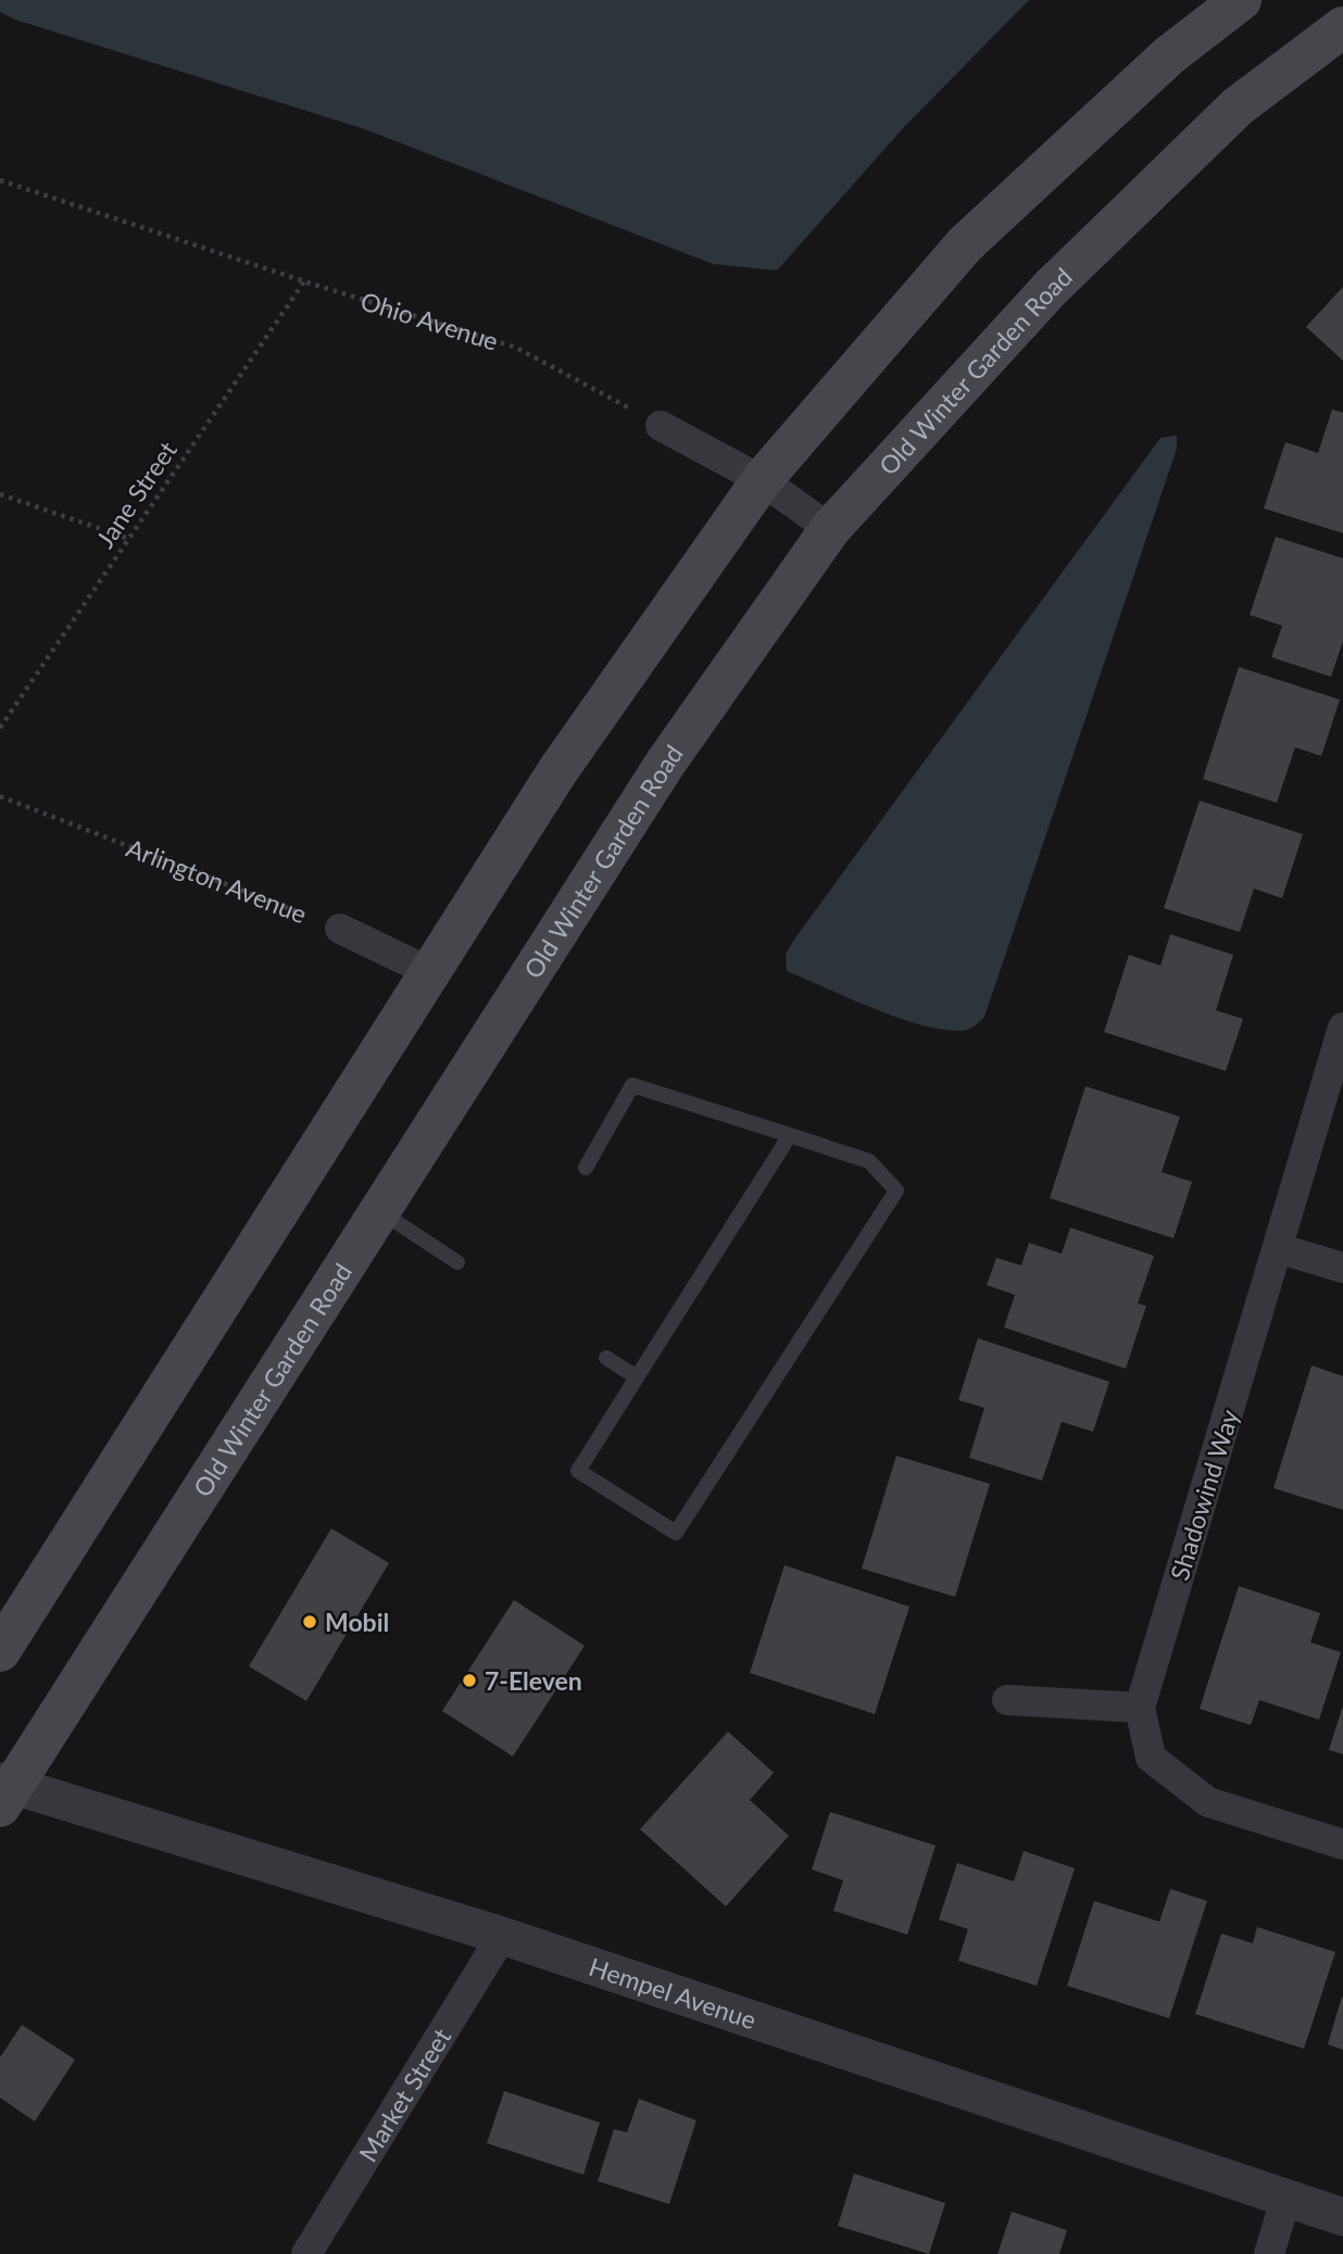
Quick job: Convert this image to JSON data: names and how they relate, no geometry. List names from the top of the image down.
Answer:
{
  "streets": {
    "main road": ["Old Winter Garden Road"],
    "street": ["Shadowind Way", "Hempel Avenue", "Market Street"],
    "path": ["Ohio Avenue", "Jane Street", "Arlington Avenue"]
  },
  "crossings": [
    ["Ohio Avenue", "Jane Street"],
    ["Old Winter Garden Road", "Hempel Avenue"],
    ["Hempel Avenue", "Market Street"]
  ],
  "places": ["Mobil", "7-Eleven"]
}
